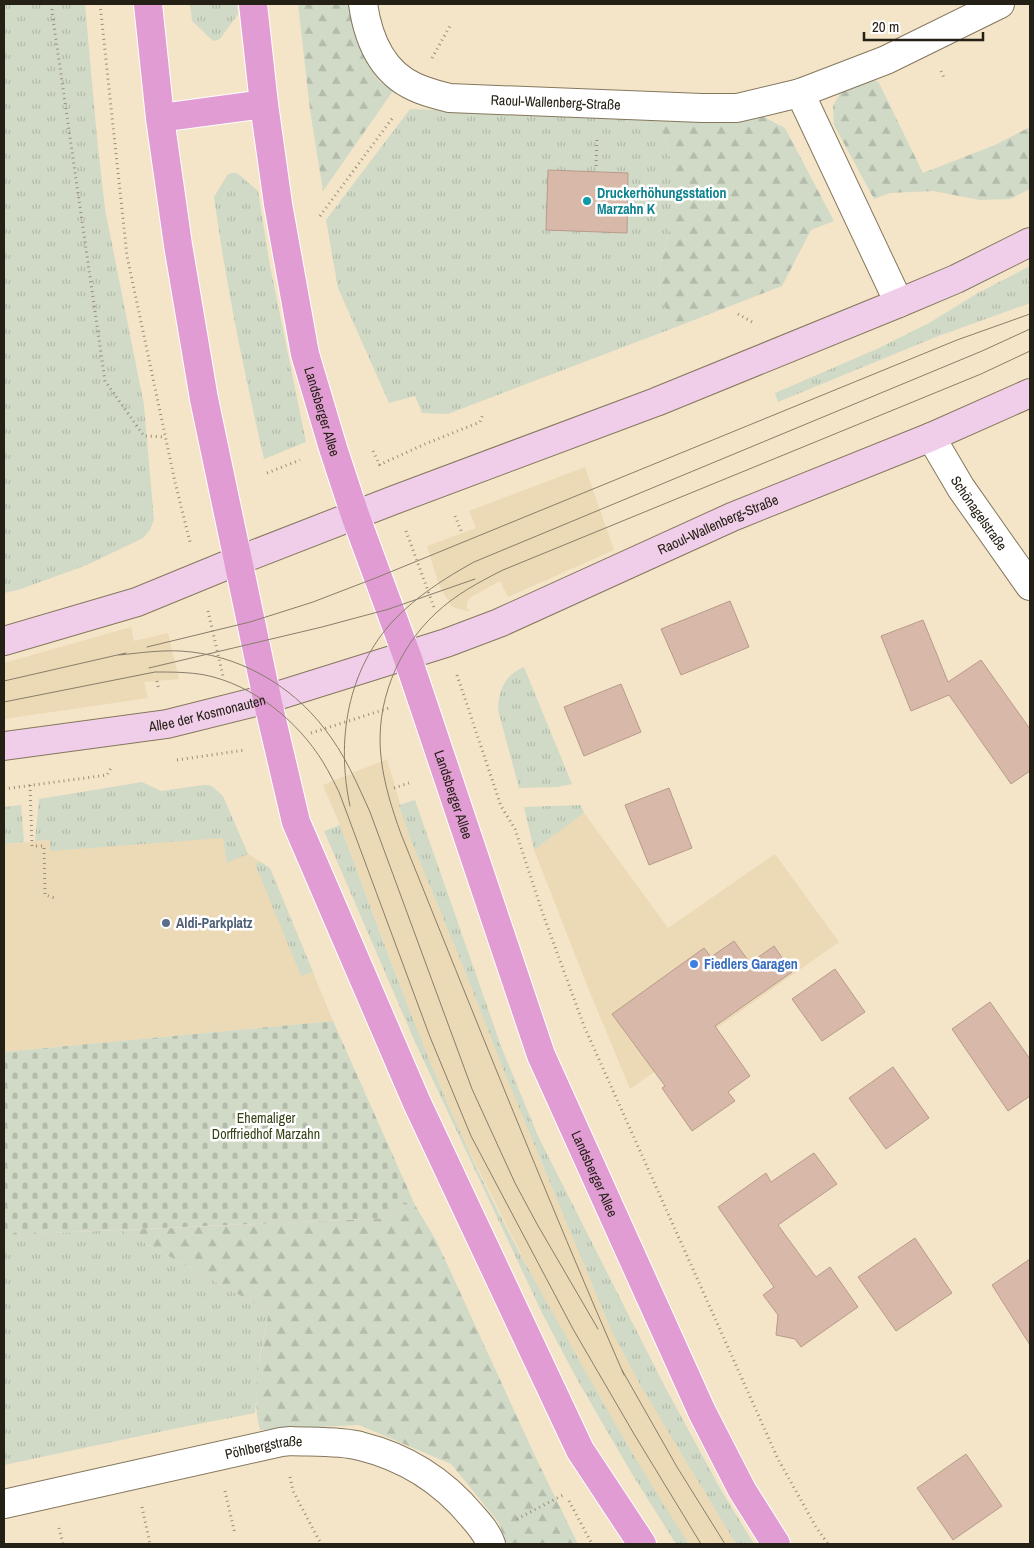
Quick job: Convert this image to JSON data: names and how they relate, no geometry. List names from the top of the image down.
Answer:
{
  "streets": {
    "main road": ["Raoul-Wallenberg-Straße", "Landsberger Allee", "Allee der Kosmonauten"],
    "street": ["Schönagelstraße", "Pöhlbergstraße"]
  },
  "crossings": [
    ["Raoul-Wallenberg-Straße", "Landsberger Allee"],
    ["Raoul-Wallenberg-Straße", "Schönagelstraße"],
    ["Raoul-Wallenberg-Straße", "Allee der Kosmonauten"],
    ["Landsberger Allee", "Allee der Kosmonauten"]
  ],
  "parks": ["Ehemaliger Dorffriedhof Marzahn"],
  "places": ["Druckerhöhungsstation Marzahn K", "Aldi-Parkplatz", "Fiedlers Garagen"],
  "scale_bar": "20 m"
}
